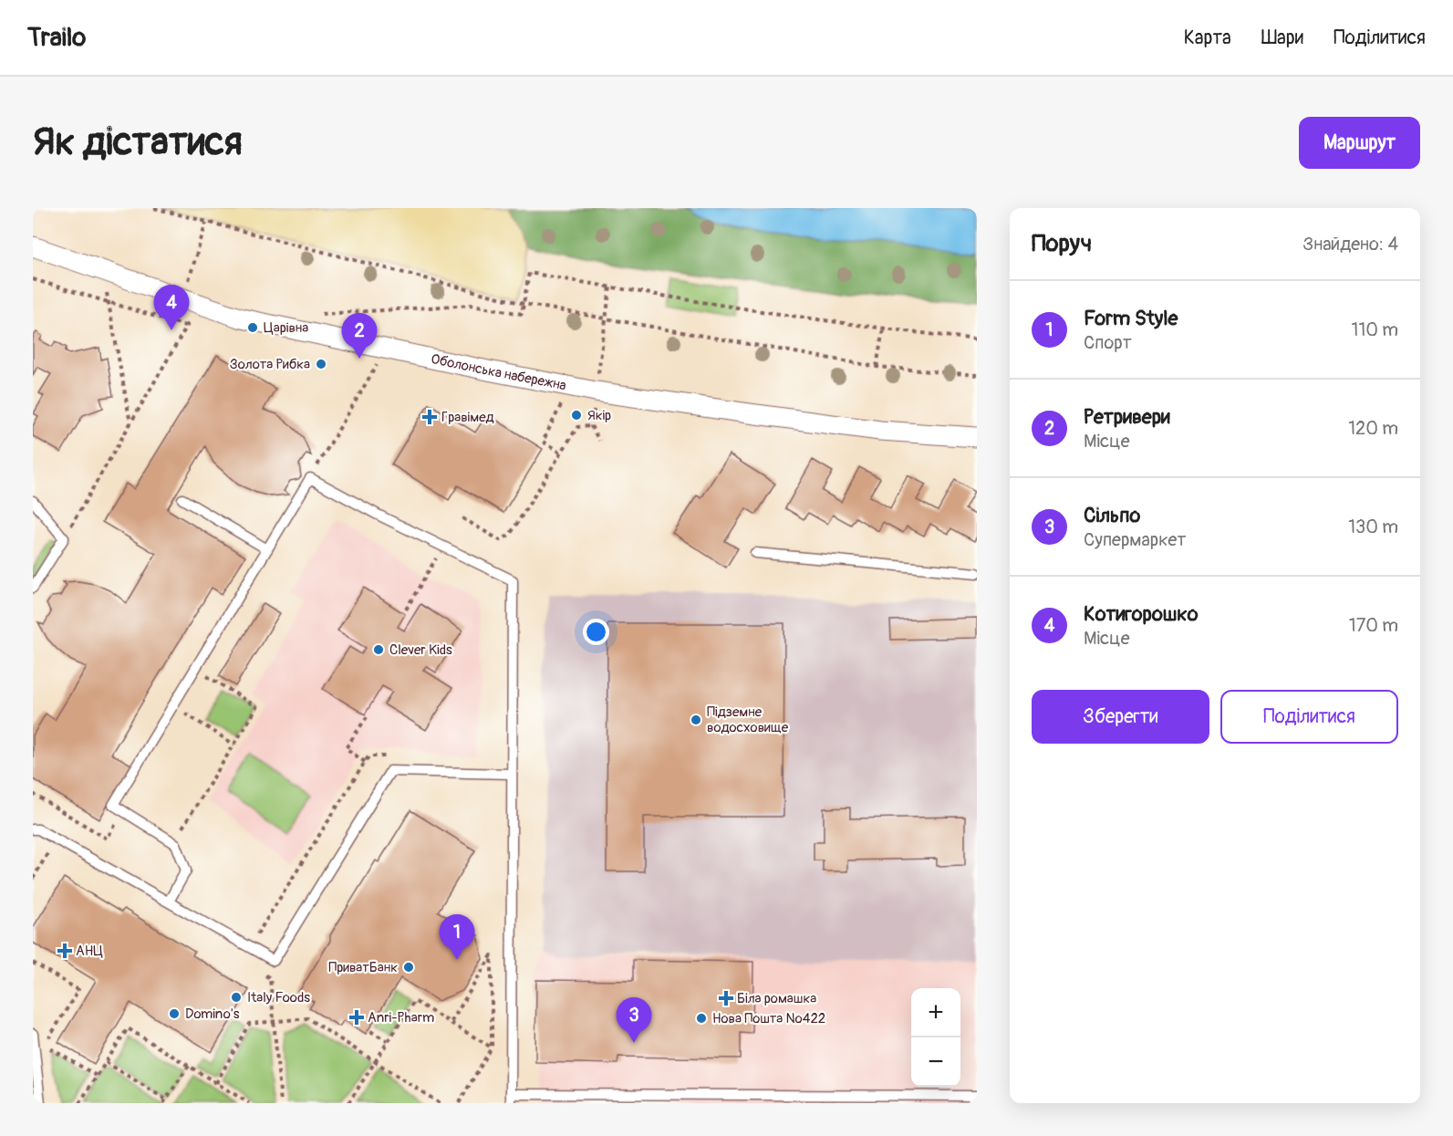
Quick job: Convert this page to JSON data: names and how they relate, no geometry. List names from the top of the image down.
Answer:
{
  "streets": {
    "street": ["Оболонська набережна"]
  },
  "places": {
    "other": [
      "Царівна",
      "Золота Рибка",
      "Якір",
      "Clever Kids",
      "Підземне водосховище",
      "ПриватБанк",
      "Italy Foods",
      "Domino's",
      "Нова Пошта №422"
    ],
    "health": [
      "Гравімед",
      "АНЦ",
      "Біла ромашка",
      "Anri-Pharm"
    ]
  },
  "page": {
    "header": "Trailo",
    "nav": ["Карта", "Шари", "Поділитися"],
    "buttons": [
      "Маршрут",
      ["Зберегти", "Поділитися"]
    ],
    "title": "Як дістатися",
    "heading": ["Поруч", "Знайдено: 4"],
    "list": [
      {
        "mark": "1",
        "name": "Form Style",
        "note": "Спорт",
        "value": "110 m"
      },
      {
        "mark": "2",
        "name": "Ретривери",
        "note": "Місце",
        "value": "120 m"
      },
      {
        "mark": "3",
        "name": "Сільпо",
        "note": "Супермаркет",
        "value": "130 m"
      },
      {
        "mark": "4",
        "name": "Котигорошко",
        "note": "Місце",
        "value": "170 m"
      }
    ],
    "pins": [
      "4",
      "2",
      "1",
      "3"
    ],
    "map_buttons": ["+", "−"]
  }
}
